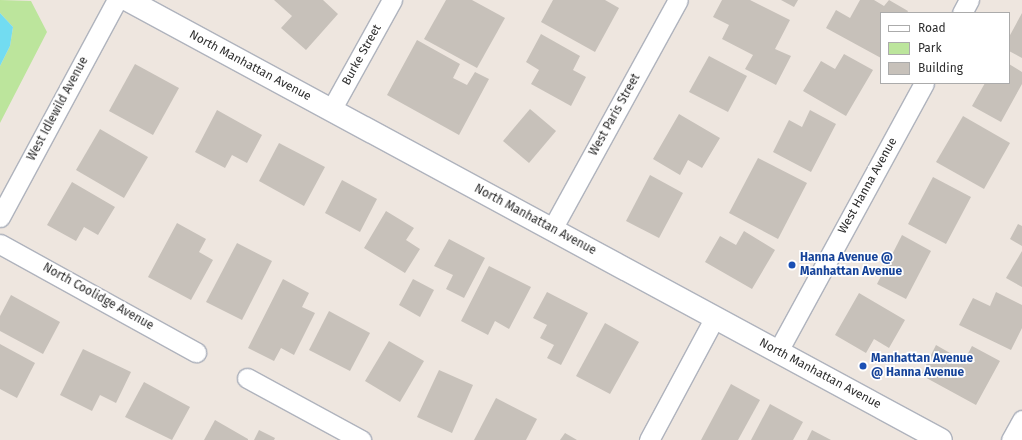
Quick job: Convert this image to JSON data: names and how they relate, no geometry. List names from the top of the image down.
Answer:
{
  "streets": {
    "street": [
      "Burke Street",
      "North Manhattan Avenue",
      "West Idlewild Avenue",
      "West Paris Street",
      "West Hanna Avenue",
      "North Coolidge Avenue"
    ]
  },
  "crossings": [
    ["Burke Street", "North Manhattan Avenue"],
    ["North Manhattan Avenue", "West Paris Street"],
    ["North Manhattan Avenue", "West Hanna Avenue"]
  ],
  "places": ["Hanna Avenue @ Manhattan Avenue", "Manhattan Avenue @ Hanna Avenue"],
  "legend": ["Road", "Park", "Building"]
}
